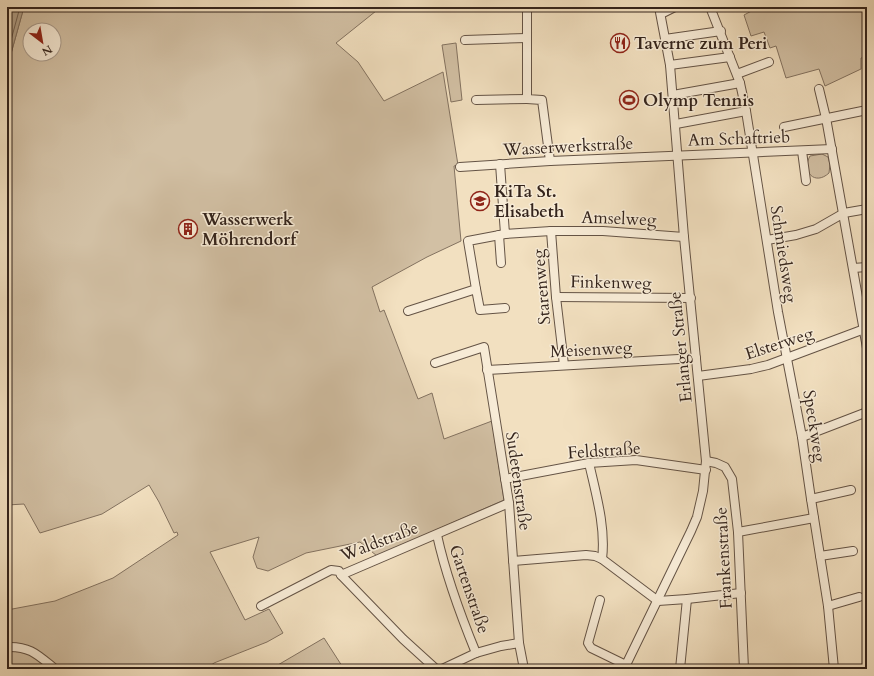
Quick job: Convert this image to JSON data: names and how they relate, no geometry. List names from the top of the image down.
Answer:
{
  "streets": {
    "street": [
      "Am Schaftrieb",
      "Wasserwerkstraße",
      "Amselweg",
      "Schmiedsweg",
      "Finkenweg",
      "Starenweg",
      "Elsterweg",
      "Erlanger Straße",
      "Meisenweg",
      "Speckweg",
      "Feldstraße",
      "Sudetenstraße",
      "Waldstraße",
      "Frankenstraße",
      "Gartenstraße"
    ]
  },
  "crossings": [
    ["Am Schaftrieb", "Wasserwerkstraße"],
    ["Am Schaftrieb", "Schmiedsweg"],
    ["Am Schaftrieb", "Erlanger Straße"],
    ["Wasserwerkstraße", "Erlanger Straße"],
    ["Amselweg", "Starenweg"],
    ["Amselweg", "Erlanger Straße"],
    ["Schmiedsweg", "Elsterweg"],
    ["Schmiedsweg", "Speckweg"],
    ["Finkenweg", "Starenweg"],
    ["Finkenweg", "Erlanger Straße"],
    ["Starenweg", "Meisenweg"],
    ["Elsterweg", "Erlanger Straße"],
    ["Elsterweg", "Speckweg"],
    ["Erlanger Straße", "Meisenweg"],
    ["Erlanger Straße", "Feldstraße"],
    ["Erlanger Straße", "Frankenstraße"],
    ["Meisenweg", "Sudetenstraße"],
    ["Feldstraße", "Sudetenstraße"],
    ["Sudetenstraße", "Waldstraße"],
    ["Waldstraße", "Gartenstraße"]
  ],
  "places": {
    "restaurant": ["Taverne zum Peri"],
    "sports": ["Olymp Tennis"],
    "school or university": ["KiTa St. Elisabeth"],
    "building": ["Wasserwerk Möhrendorf"]
  },
  "north": "bottom right"
}
